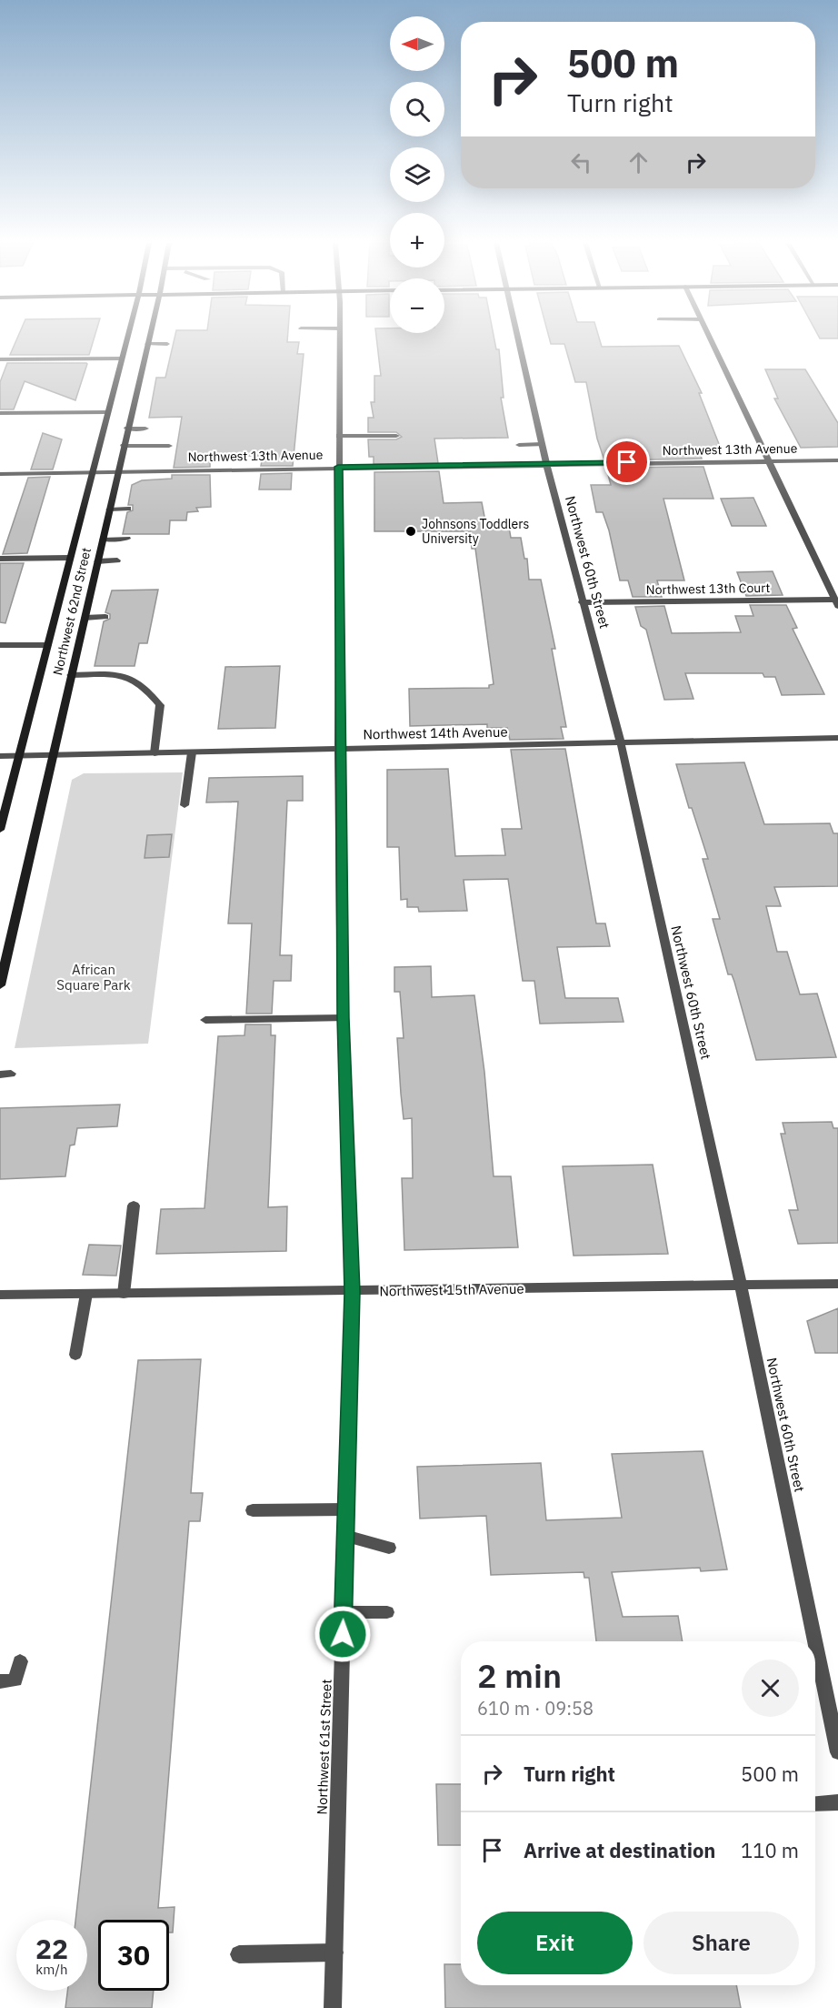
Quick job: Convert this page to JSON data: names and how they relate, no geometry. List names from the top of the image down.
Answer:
{
  "streets": {
    "main road": ["Northwest 62nd Street"],
    "street": [
      "Northwest 13th Avenue",
      "Northwest 60th Street",
      "Northwest 13th Court",
      "Northwest 14th Avenue",
      "Northwest 15th Avenue",
      "Northwest 61st Street"
    ]
  },
  "crossings": [
    ["Northwest 13th Avenue", "Northwest 60th Street"],
    ["Northwest 13th Avenue", "Northwest 62nd Street"],
    ["Northwest 13th Avenue", "Northwest 61st Street"],
    ["Northwest 60th Street", "Northwest 13th Court"],
    ["Northwest 60th Street", "Northwest 14th Avenue"],
    ["Northwest 60th Street", "Northwest 15th Avenue"],
    ["Northwest 62nd Street", "Northwest 14th Avenue"],
    ["Northwest 14th Avenue", "Northwest 61st Street"],
    ["Northwest 15th Avenue", "Northwest 61st Street"]
  ],
  "parks": ["African Square Park"],
  "places": ["Johnsons Toddlers University"],
  "north": "left",
  "page": {
    "map_buttons": ["+", "−"],
    "turn": ["500 m", "Turn right"],
    "heading": ["2 min", "610 m · 09:58"],
    "list": [
      {
        "name": "Turn right",
        "value": "500 m"
      },
      {
        "name": "Arrive at destination",
        "value": "110 m"
      }
    ],
    "buttons": ["Exit", "Share"],
    "speed": "22 km/h",
    "limit": "30"
  }
}
